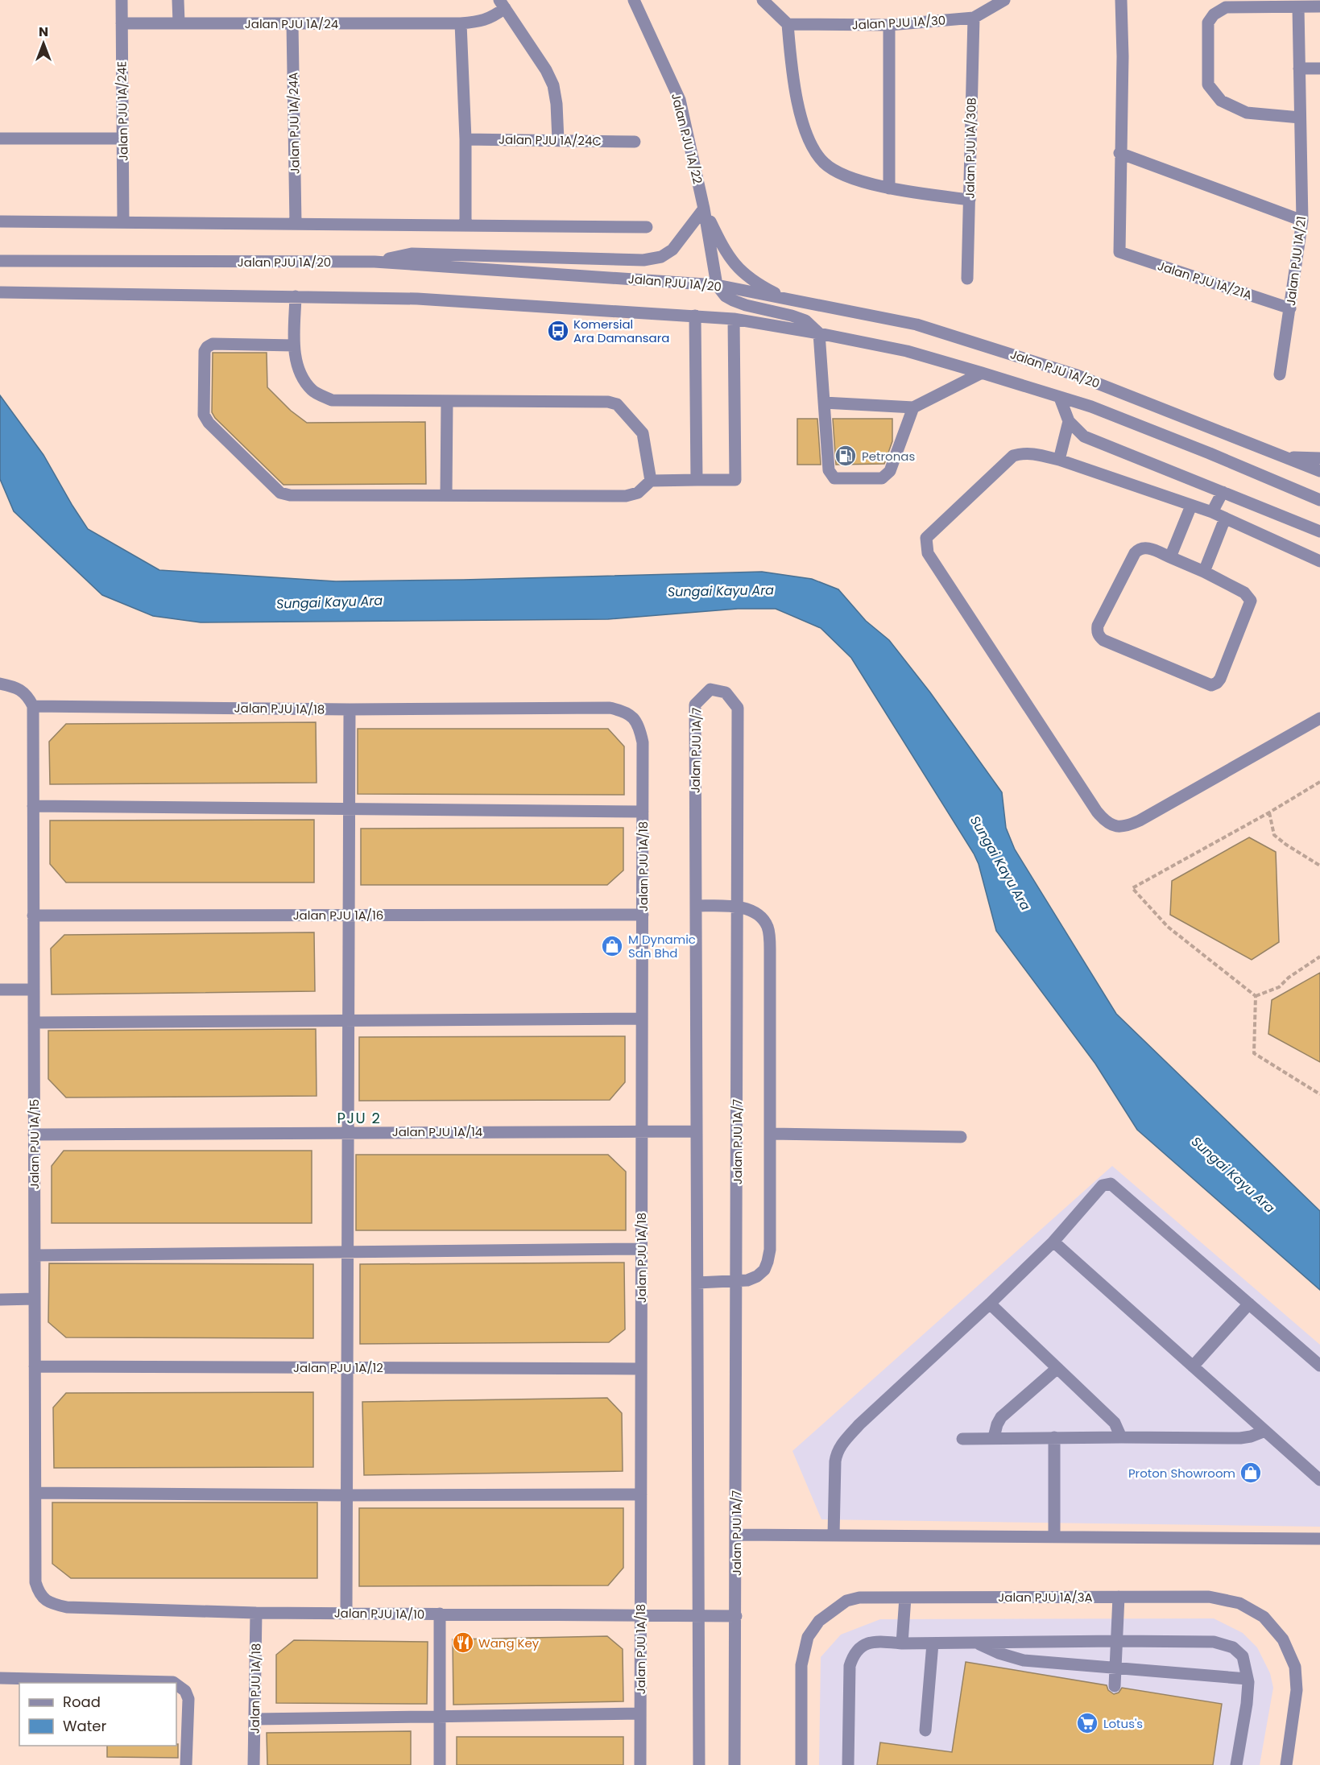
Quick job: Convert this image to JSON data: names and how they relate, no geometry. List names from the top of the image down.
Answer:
{
  "streets": {
    "street": [
      "Jalan PJU 1A/30",
      "Jalan PJU 1A/24",
      "Jalan PJU 1A/24E",
      "Jalan PJU 1A/24A",
      "Jalan PJU 1A/22",
      "Jalan PJU 1A/24C",
      "Jalan PJU 1A/30B",
      "Jalan PJU 1A/21",
      "Jalan PJU 1A/20",
      "Jalan PJU 1A/21A",
      "Jalan PJU 1A/18",
      "Jalan PJU 1A/7",
      "Jalan PJU 1A/16",
      "Jalan PJU 1A/14",
      "Jalan PJU 1A/15",
      "Jalan PJU 1A/12",
      "Jalan PJU 1A/3A",
      "Jalan PJU 1A/10"
    ]
  },
  "crossings": [
    ["Jalan PJU 1A/30", "Jalan PJU 1A/30B"],
    ["Jalan PJU 1A/24", "Jalan PJU 1A/24E"],
    ["Jalan PJU 1A/24", "Jalan PJU 1A/24A"],
    ["Jalan PJU 1A/22", "Jalan PJU 1A/20"],
    ["Jalan PJU 1A/21", "Jalan PJU 1A/21A"],
    ["Jalan PJU 1A/18", "Jalan PJU 1A/16"],
    ["Jalan PJU 1A/18", "Jalan PJU 1A/14"],
    ["Jalan PJU 1A/18", "Jalan PJU 1A/15"],
    ["Jalan PJU 1A/18", "Jalan PJU 1A/12"],
    ["Jalan PJU 1A/18", "Jalan PJU 1A/10"],
    ["Jalan PJU 1A/7", "Jalan PJU 1A/14"],
    ["Jalan PJU 1A/7", "Jalan PJU 1A/10"],
    ["Jalan PJU 1A/16", "Jalan PJU 1A/15"],
    ["Jalan PJU 1A/14", "Jalan PJU 1A/15"],
    ["Jalan PJU 1A/15", "Jalan PJU 1A/12"],
    ["Jalan PJU 1A/15", "Jalan PJU 1A/10"]
  ],
  "districts": ["PJU 2"],
  "water": ["Sungai Kayu Ara"],
  "places": {
    "bus stop": ["Komersial Ara Damansara"],
    "fuel station": ["Petronas"],
    "shop": ["M Dynamic Sdn Bhd", "Proton Showroom"],
    "restaurant": ["Wang Key"],
    "supermarket": ["Lotus's"]
  },
  "legend": ["Road", "Water"],
  "north": "top"
}
